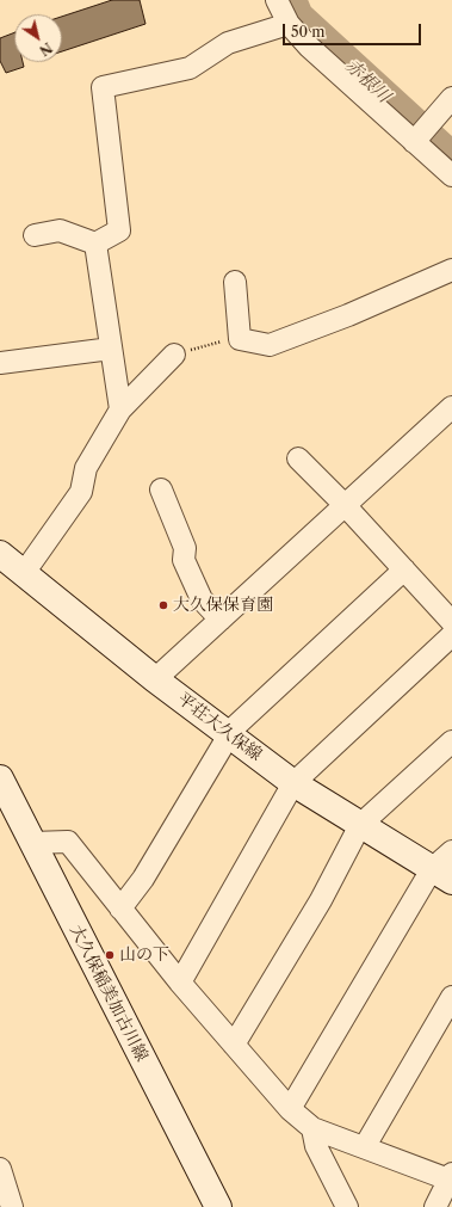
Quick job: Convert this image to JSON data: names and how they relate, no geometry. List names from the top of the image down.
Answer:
{
  "streets": {
    "main road": ["平荘大久保線", "大久保稲美加古川線"]
  },
  "water": ["赤根川"],
  "places": ["大久保保育園", "山の下"],
  "scale_bar": "50 m",
  "north": "bottom right"
}
